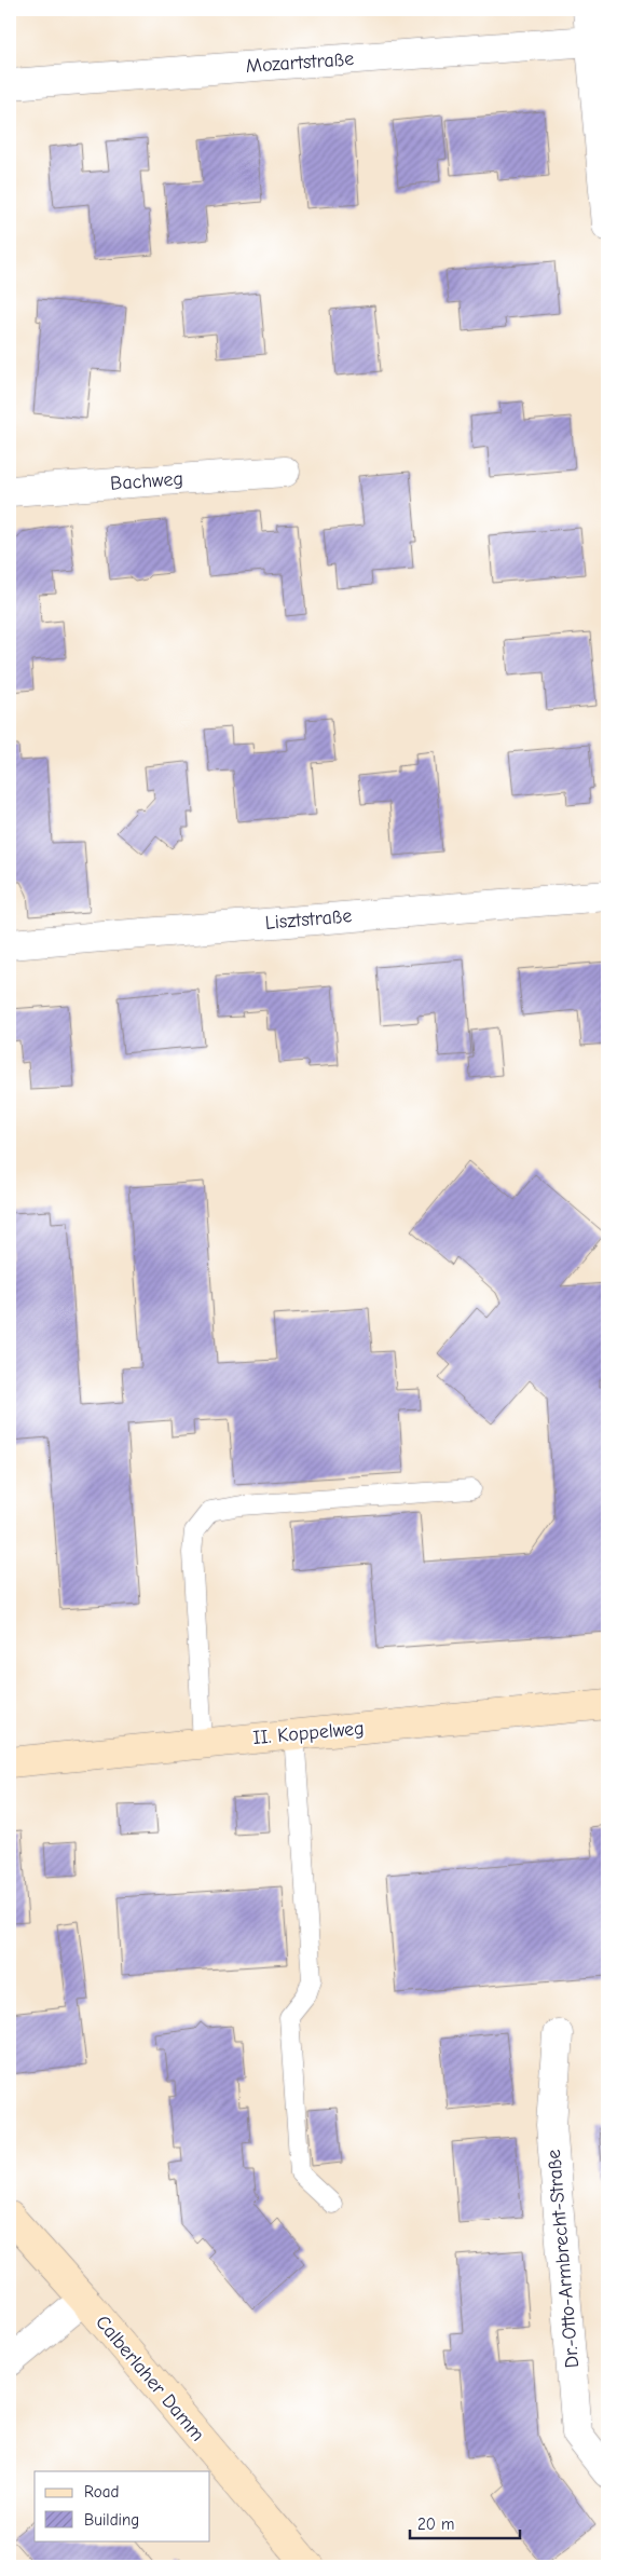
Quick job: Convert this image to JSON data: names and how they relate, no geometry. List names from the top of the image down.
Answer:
{
  "streets": {
    "street": [
      "Mozartstraße",
      "Bachweg",
      "Lisztstraße",
      "II. Koppelweg",
      "Dr.-Otto-Armbrecht-Straße",
      "Calberlaher Damm"
    ]
  },
  "legend": ["Road", "Building"],
  "scale_bar": "20 m"
}
